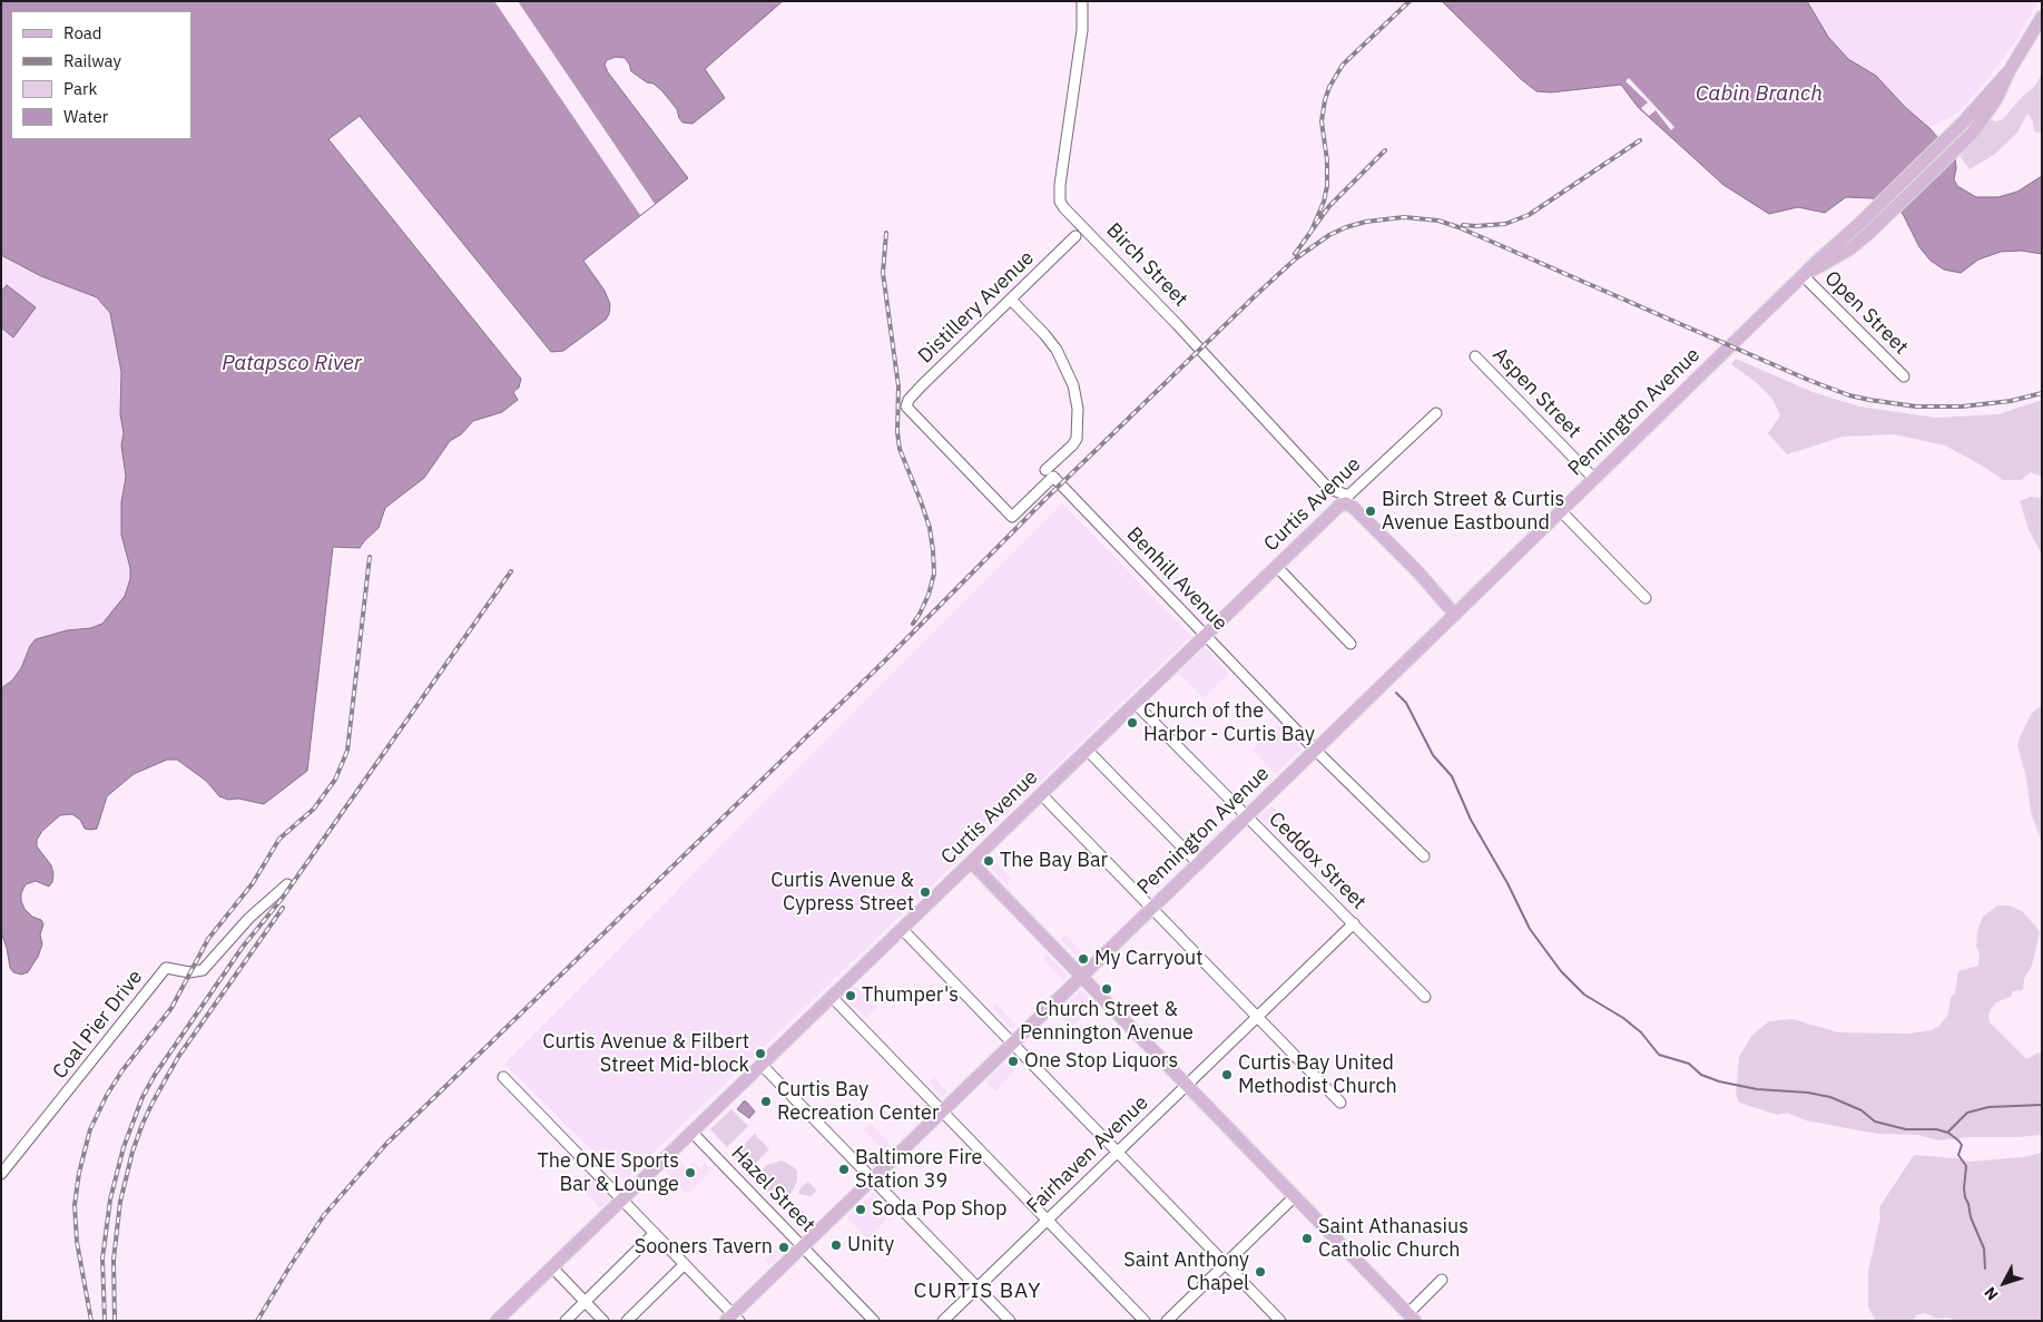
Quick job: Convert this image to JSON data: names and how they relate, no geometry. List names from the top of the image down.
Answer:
{
  "streets": {
    "main road": ["Birch Street", "Pennington Avenue", "Curtis Avenue"],
    "street": [
      "Distillery Avenue",
      "Open Street",
      "Aspen Street",
      "Benhill Avenue",
      "Ceddox Street",
      "Coal Pier Drive",
      "Fairhaven Avenue",
      "Hazel Street"
    ]
  },
  "crossings": [
    ["Birch Street", "Pennington Avenue"],
    ["Birch Street", "Curtis Avenue"],
    ["Distillery Avenue", "Benhill Avenue"],
    ["Open Street", "Pennington Avenue"],
    ["Aspen Street", "Pennington Avenue"],
    ["Pennington Avenue", "Benhill Avenue"],
    ["Pennington Avenue", "Ceddox Street"],
    ["Pennington Avenue", "Hazel Street"],
    ["Curtis Avenue", "Benhill Avenue"],
    ["Curtis Avenue", "Ceddox Street"],
    ["Curtis Avenue", "Hazel Street"],
    ["Ceddox Street", "Fairhaven Avenue"]
  ],
  "districts": ["CURTIS BAY"],
  "water": ["Cabin Branch", "Patapsco River"],
  "places": [
    "Birch Street & Curtis Avenue Eastbound",
    "Church of the Harbor - Curtis Bay",
    "The Bay Bar",
    "Curtis Avenue & Cypress Street",
    "My Carryout",
    "Church Street & Pennington Avenue",
    "Thumper's",
    "Curtis Avenue & Filbert Street Mid-block",
    "One Stop Liquors",
    "Curtis Bay United Methodist Church",
    "Curtis Bay Recreation Center",
    "Baltimore Fire Station 39",
    "The ONE Sports Bar & Lounge",
    "Soda Pop Shop",
    "Saint Athanasius Catholic Church",
    "Unity",
    "Sooners Tavern",
    "Saint Anthony Chapel"
  ],
  "legend": [
    "Road",
    "Railway",
    "Park",
    "Water"
  ],
  "north": "bottom left"
}
